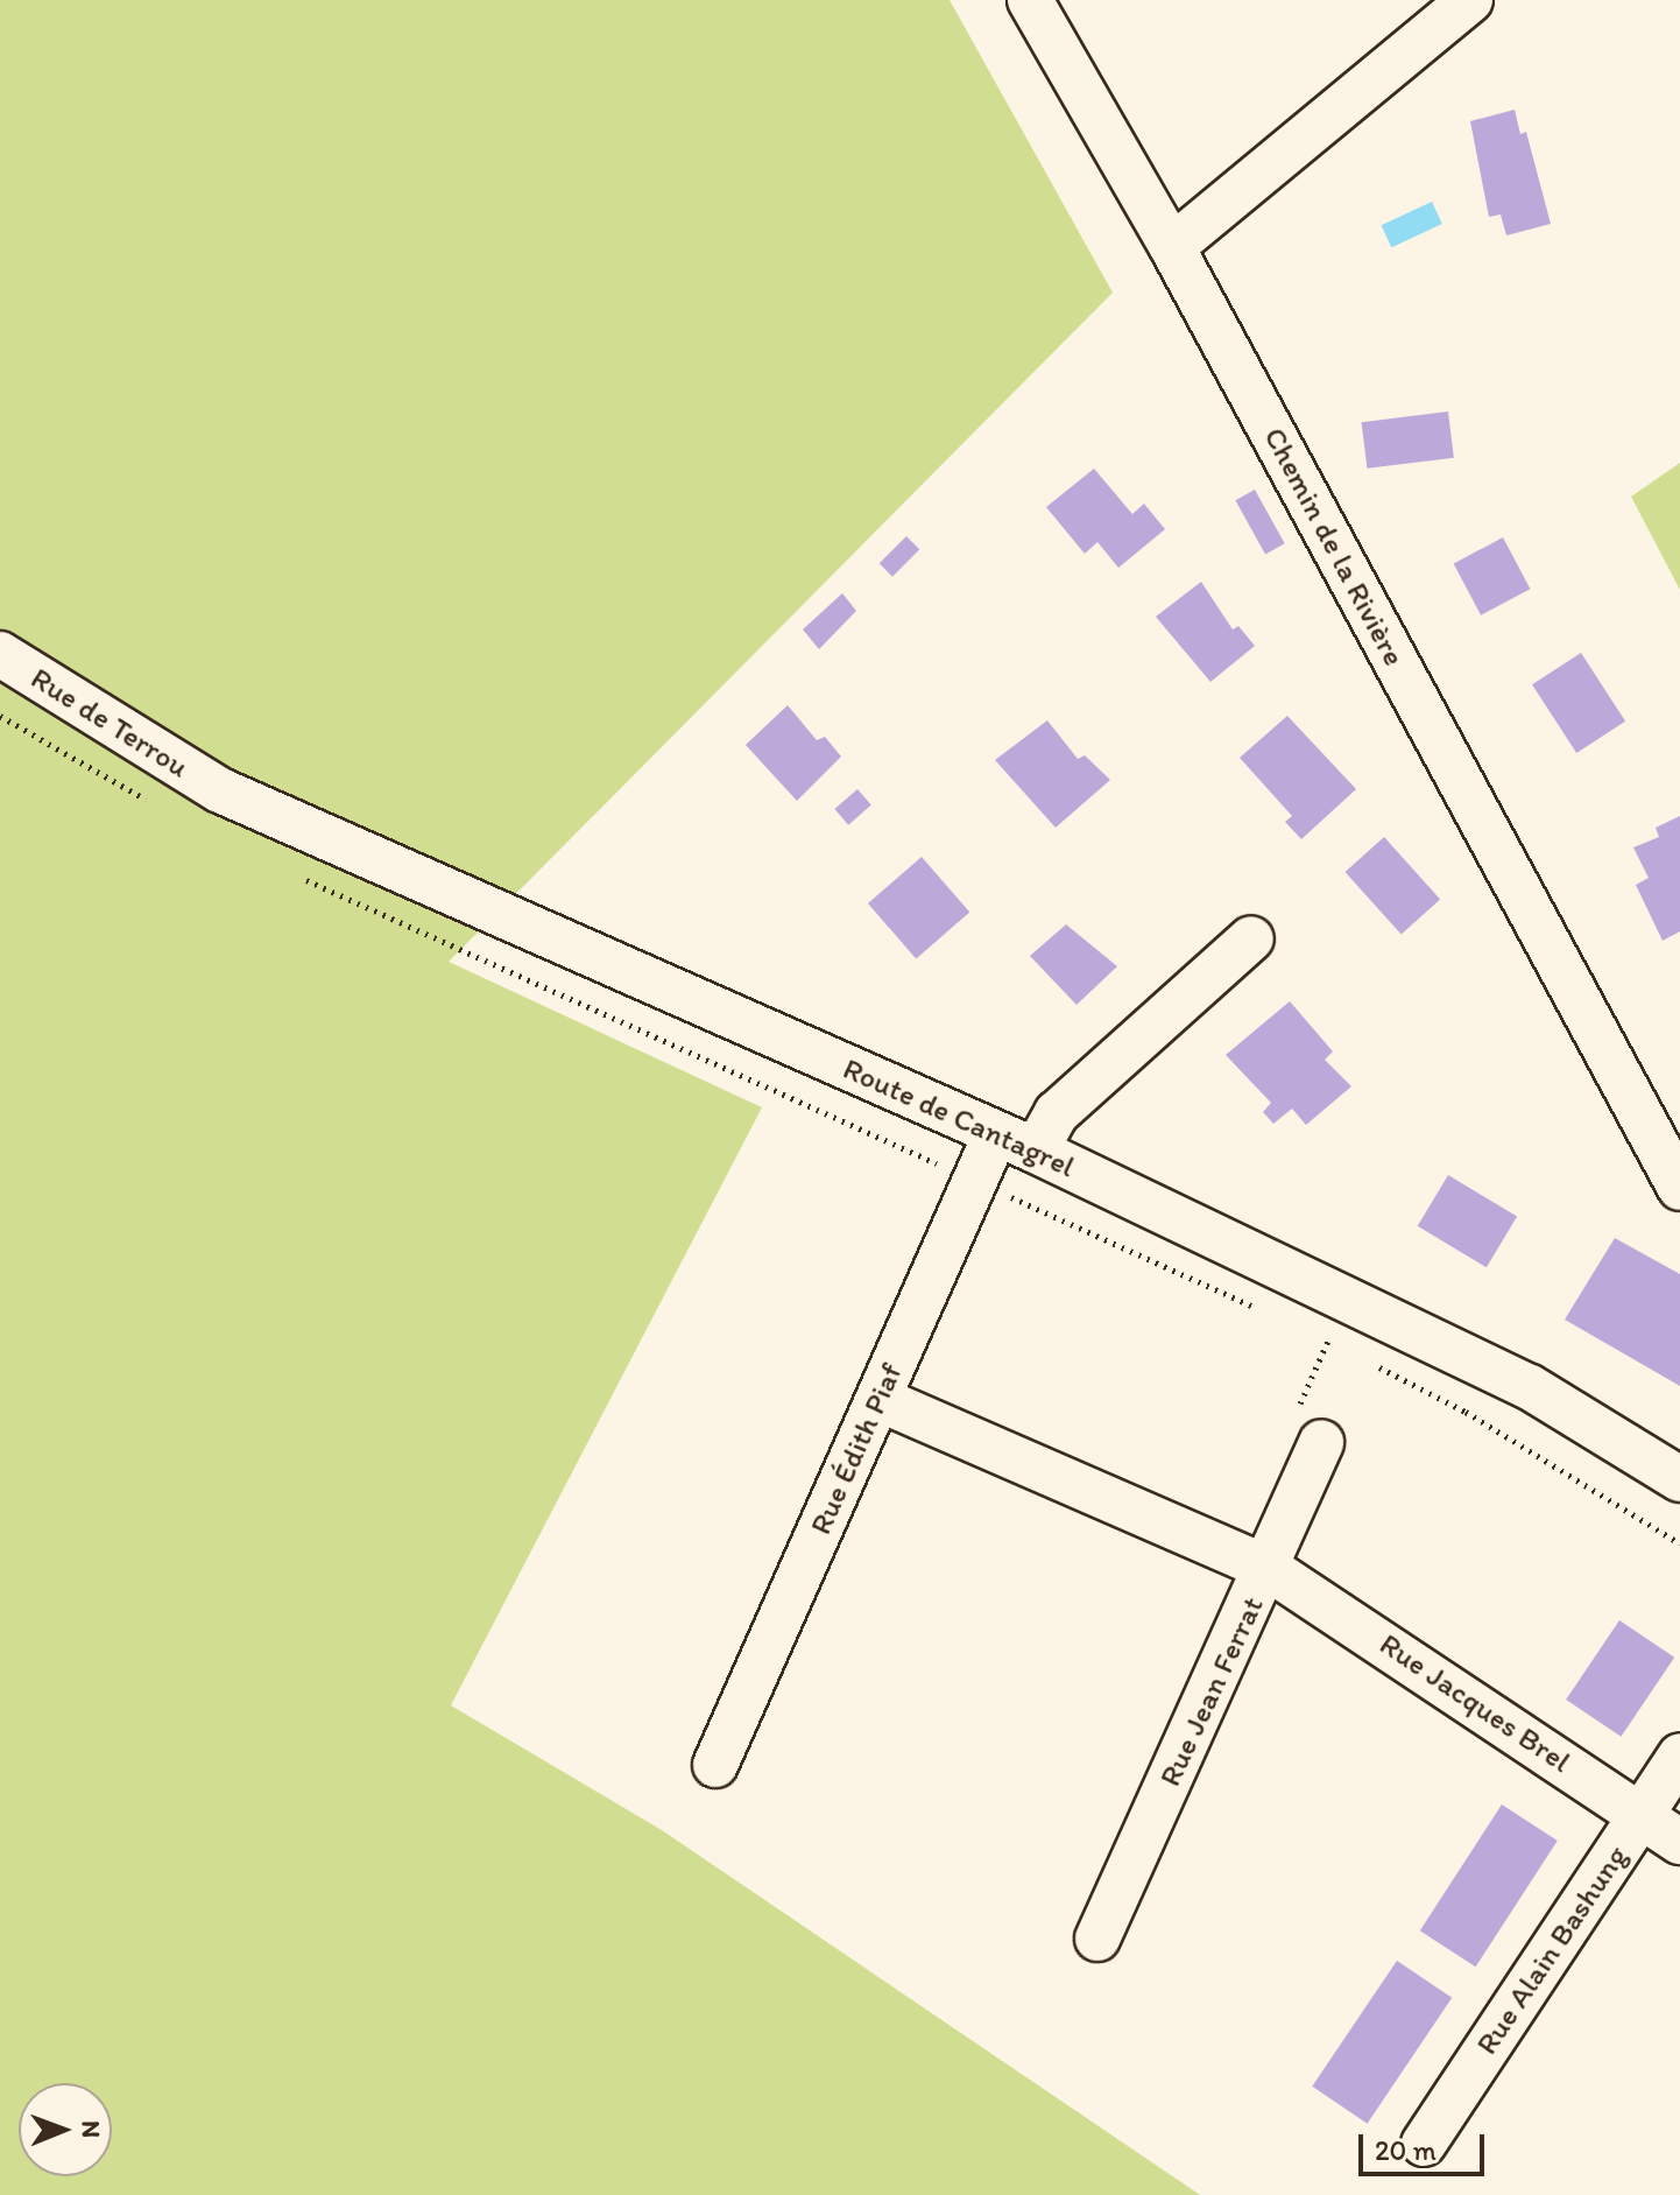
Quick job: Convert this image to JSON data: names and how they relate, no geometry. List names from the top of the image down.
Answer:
{
  "streets": {
    "street": [
      "Chemin de la Rivière",
      "Rue de Terrou",
      "Route de Cantagrel",
      "Rue Édith Piaf",
      "Rue Jean Ferrat",
      "Rue Jacques Brel",
      "Rue Alain Bashung"
    ]
  },
  "crossings": [
    ["Rue de Terrou", "Route de Cantagrel"],
    ["Route de Cantagrel", "Rue Édith Piaf"],
    ["Rue Édith Piaf", "Rue Jacques Brel"],
    ["Rue Jean Ferrat", "Rue Jacques Brel"],
    ["Rue Jacques Brel", "Rue Alain Bashung"]
  ],
  "scale_bar": "20 m",
  "north": "right"
}
